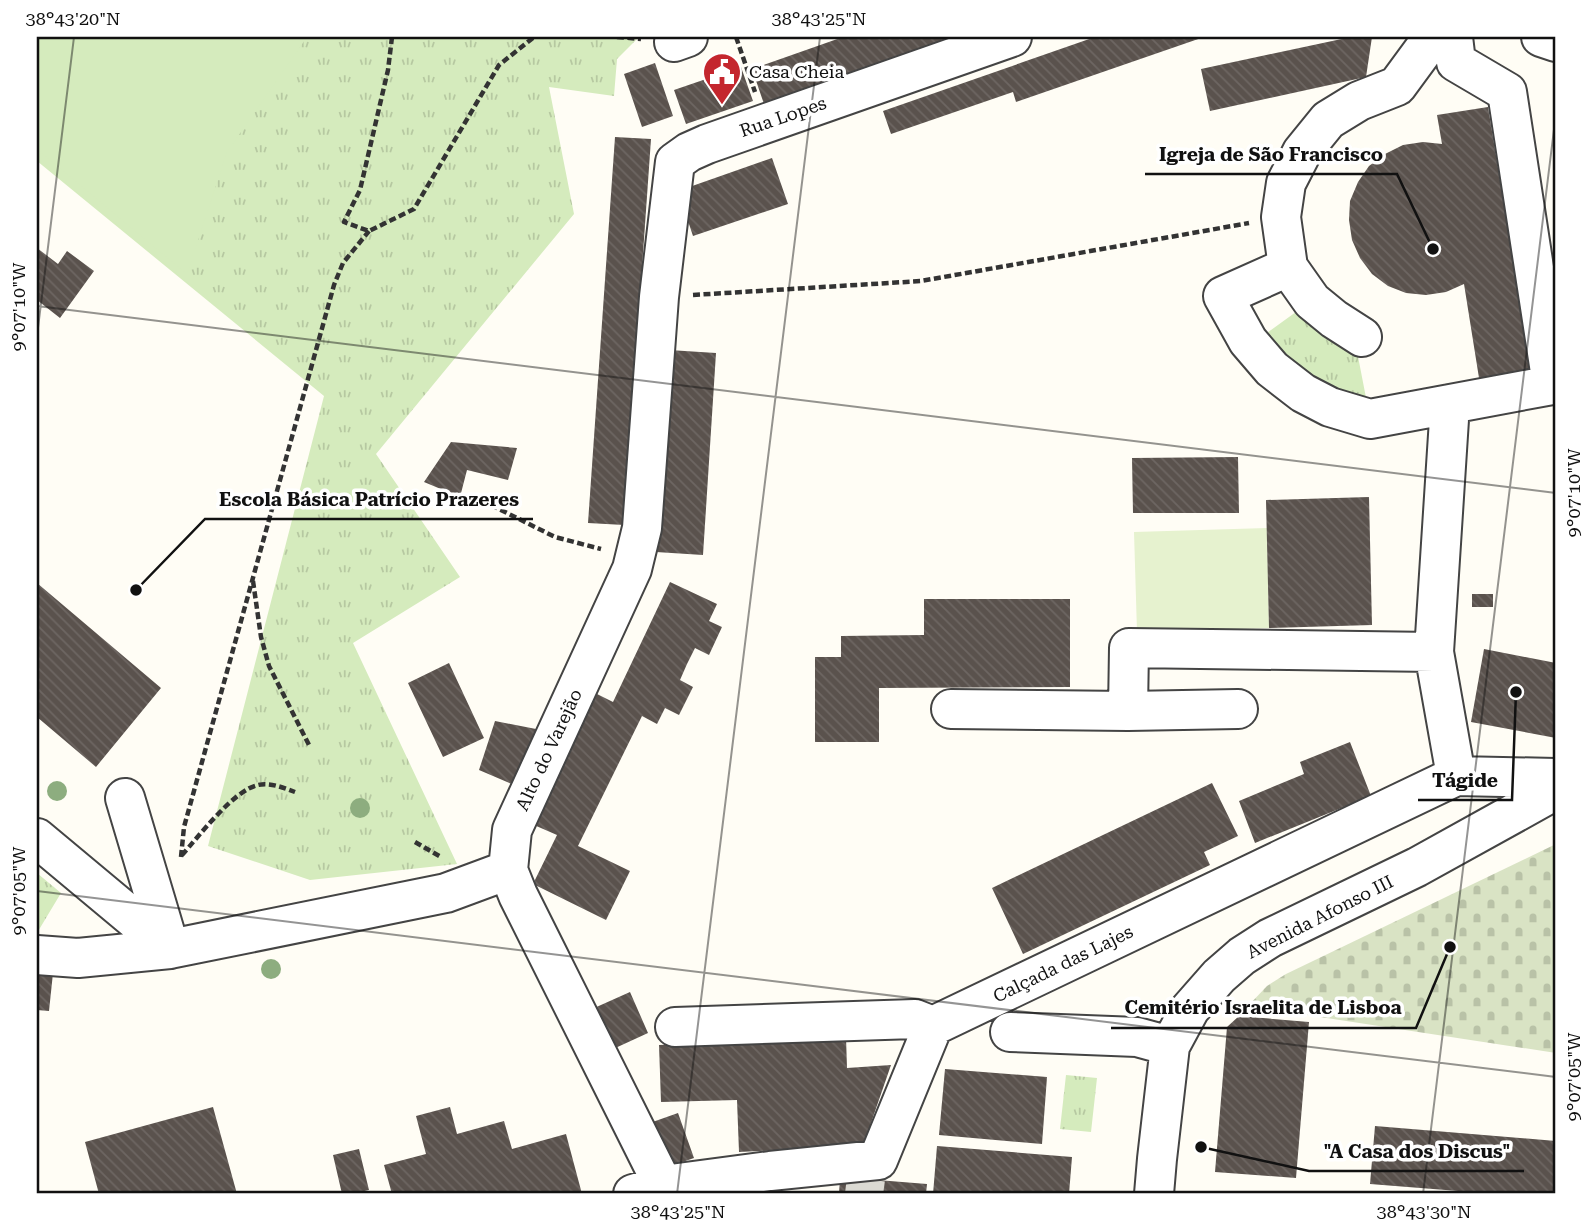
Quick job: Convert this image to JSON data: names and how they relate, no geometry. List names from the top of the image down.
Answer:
{
  "streets": {
    "street": [
      "Rua Lopes",
      "Alto do Varejão",
      "Avenida Afonso III",
      "Calçada das Lajes"
    ]
  },
  "crossings": [
    ["Rua Lopes", "Alto do Varejão"]
  ],
  "places": {
    "public building": ["Casa Cheia"],
    "other": [
      "Igreja de São Francisco",
      "Escola Básica Patrício Prazeres",
      "Tágide",
      "Cemitério Israelita de Lisboa",
      "\"A Casa dos Discus\""
    ]
  },
  "coordinates": [
    "38°43'20\"N",
    "38°43'25\"N",
    "9°07'10\"W",
    "9°07'05\"W",
    "38°43'30\"N"
  ]
}
